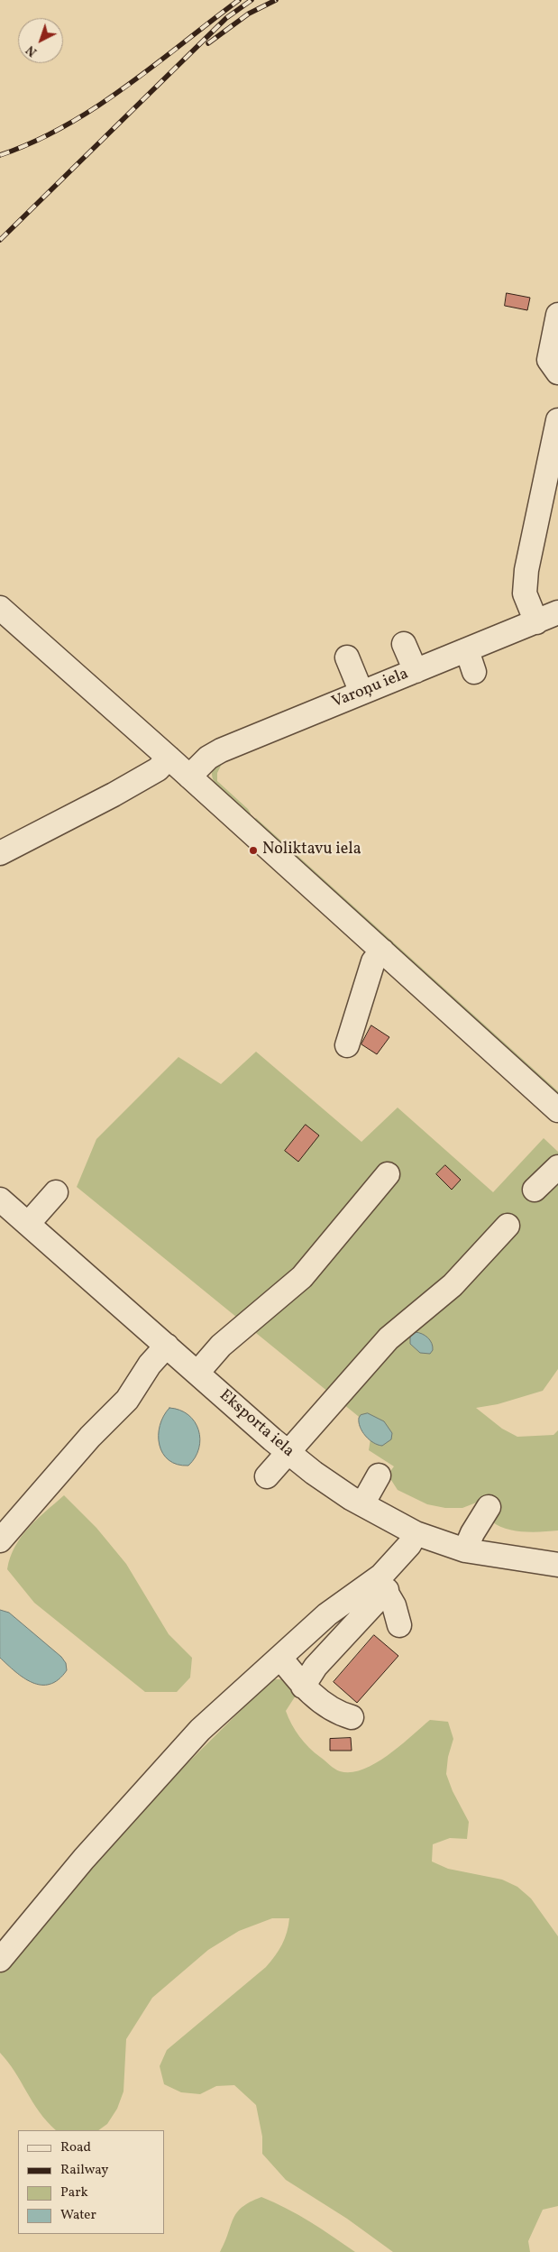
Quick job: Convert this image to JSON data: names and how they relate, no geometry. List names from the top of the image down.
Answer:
{
  "streets": {
    "street": ["Varoņu iela", "Eksporta iela"]
  },
  "places": ["Noliktavu iela"],
  "legend": [
    "Road",
    "Railway",
    "Park",
    "Water"
  ],
  "north": "bottom left"
}
